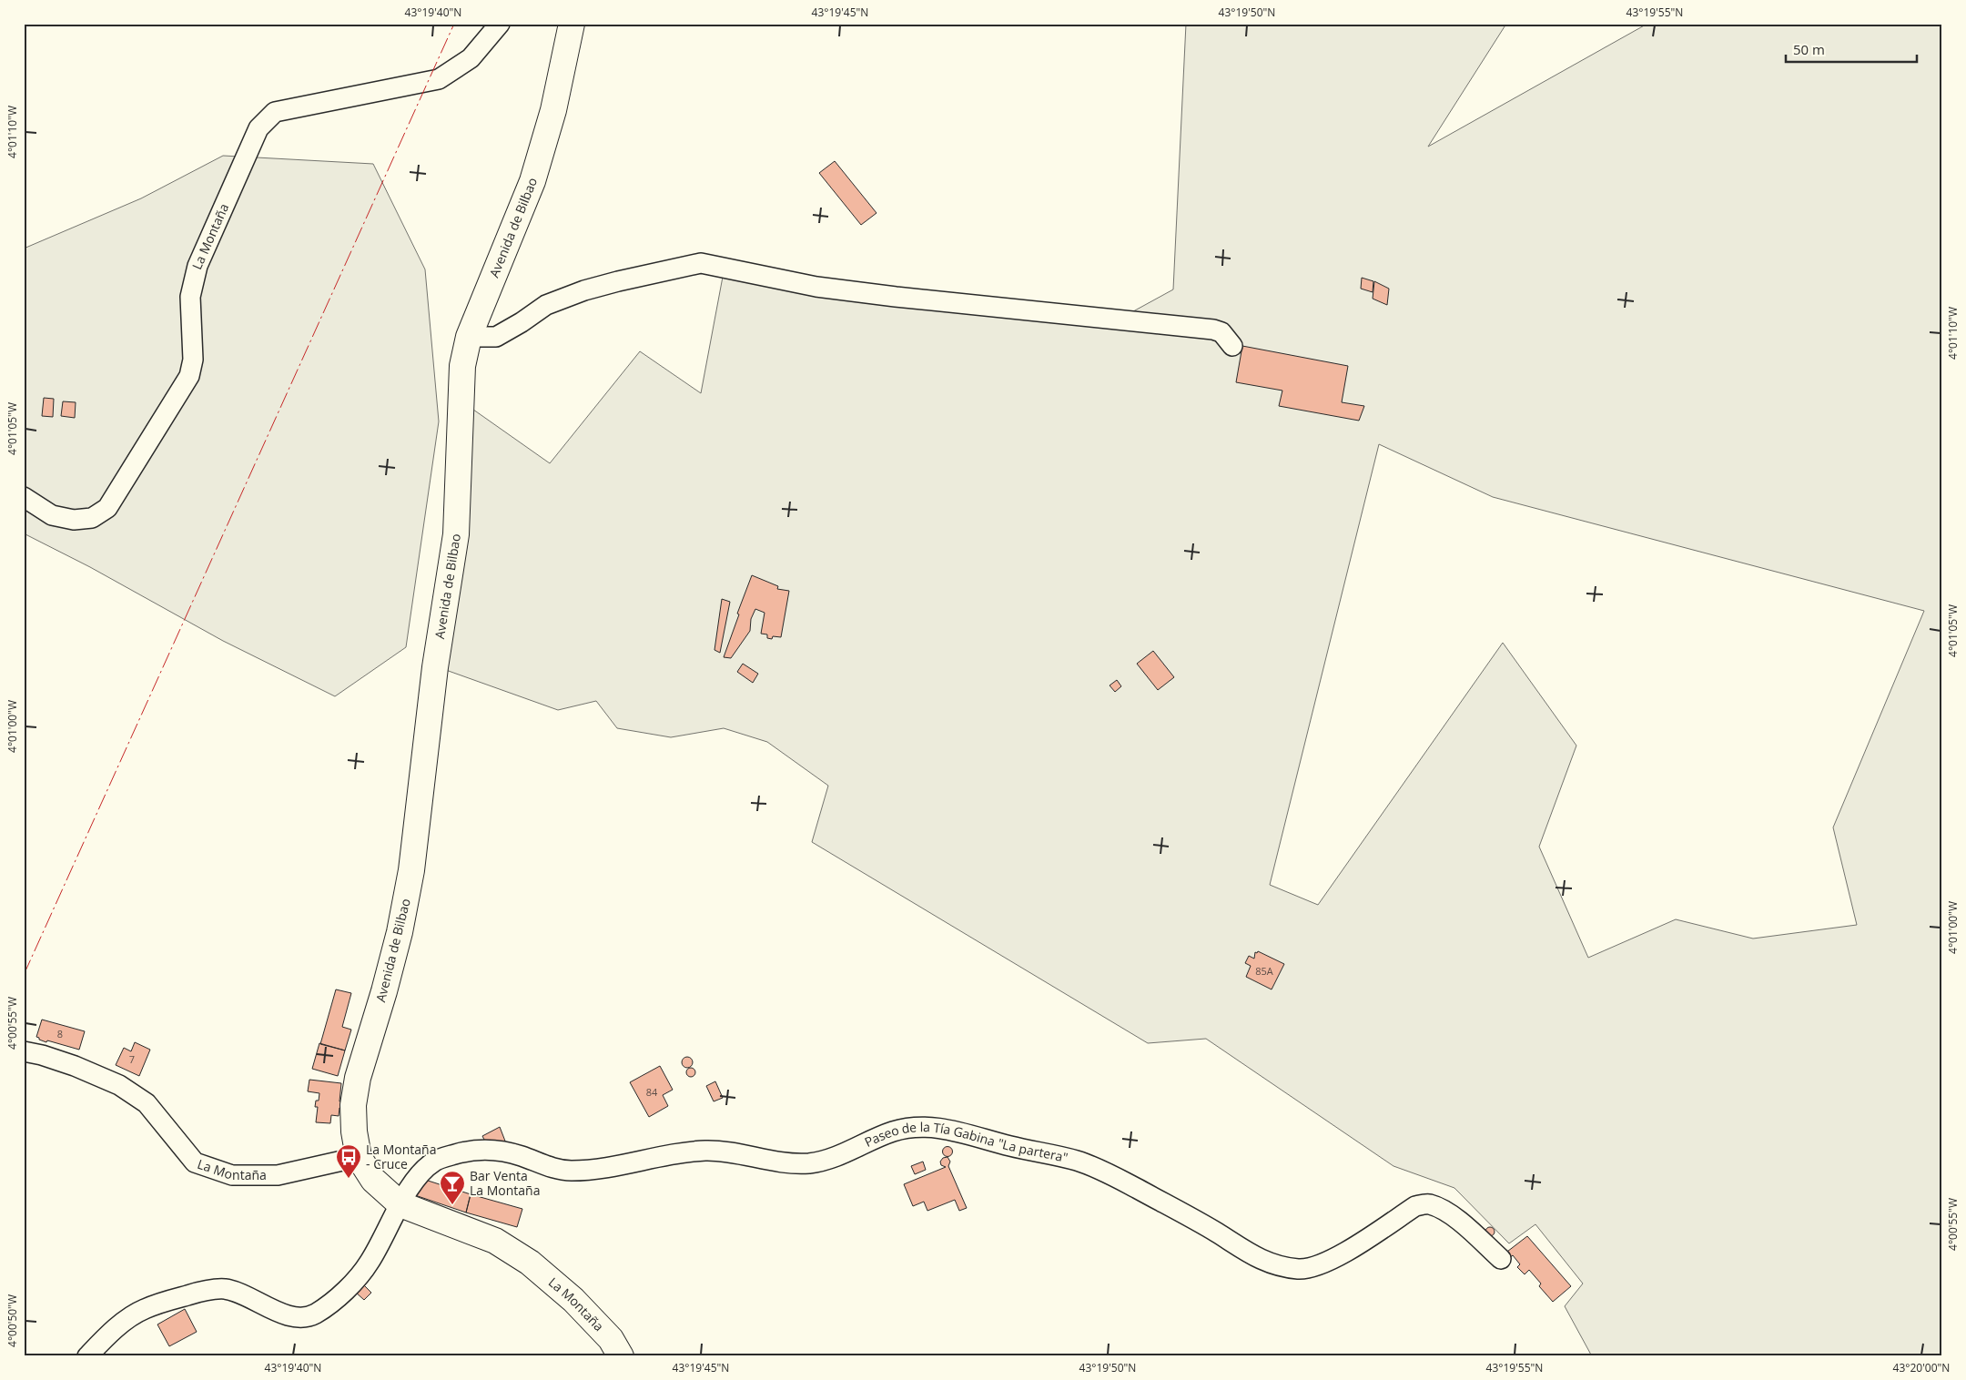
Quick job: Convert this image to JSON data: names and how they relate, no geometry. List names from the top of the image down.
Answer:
{
  "streets": {
    "highway": ["Avenida de Bilbao", "La Montaña"],
    "street": ["Paseo de la Tía Gabina \"La partera\""]
  },
  "crossings": [
    ["Avenida de Bilbao", "La Montaña"],
    ["La Montaña", "Paseo de la Tía Gabina \"La partera\""]
  ],
  "places": {
    "bus stop": ["La Montaña - Cruce"],
    "bar": ["Bar Venta La Montaña"]
  },
  "house_numbers": [
    "85A",
    "8",
    "7",
    "84"
  ],
  "scale_bar": "50 m",
  "coordinates": [
    "43°19'40\"N",
    "43°19'45\"N",
    "43°19'50\"N",
    "43°19'55\"N",
    "4°01'10\"W",
    "4°01'05\"W",
    "4°01'00\"W",
    "4°00'55\"W",
    "4°00'50\"W",
    "43°20'00\"N"
  ]
}
